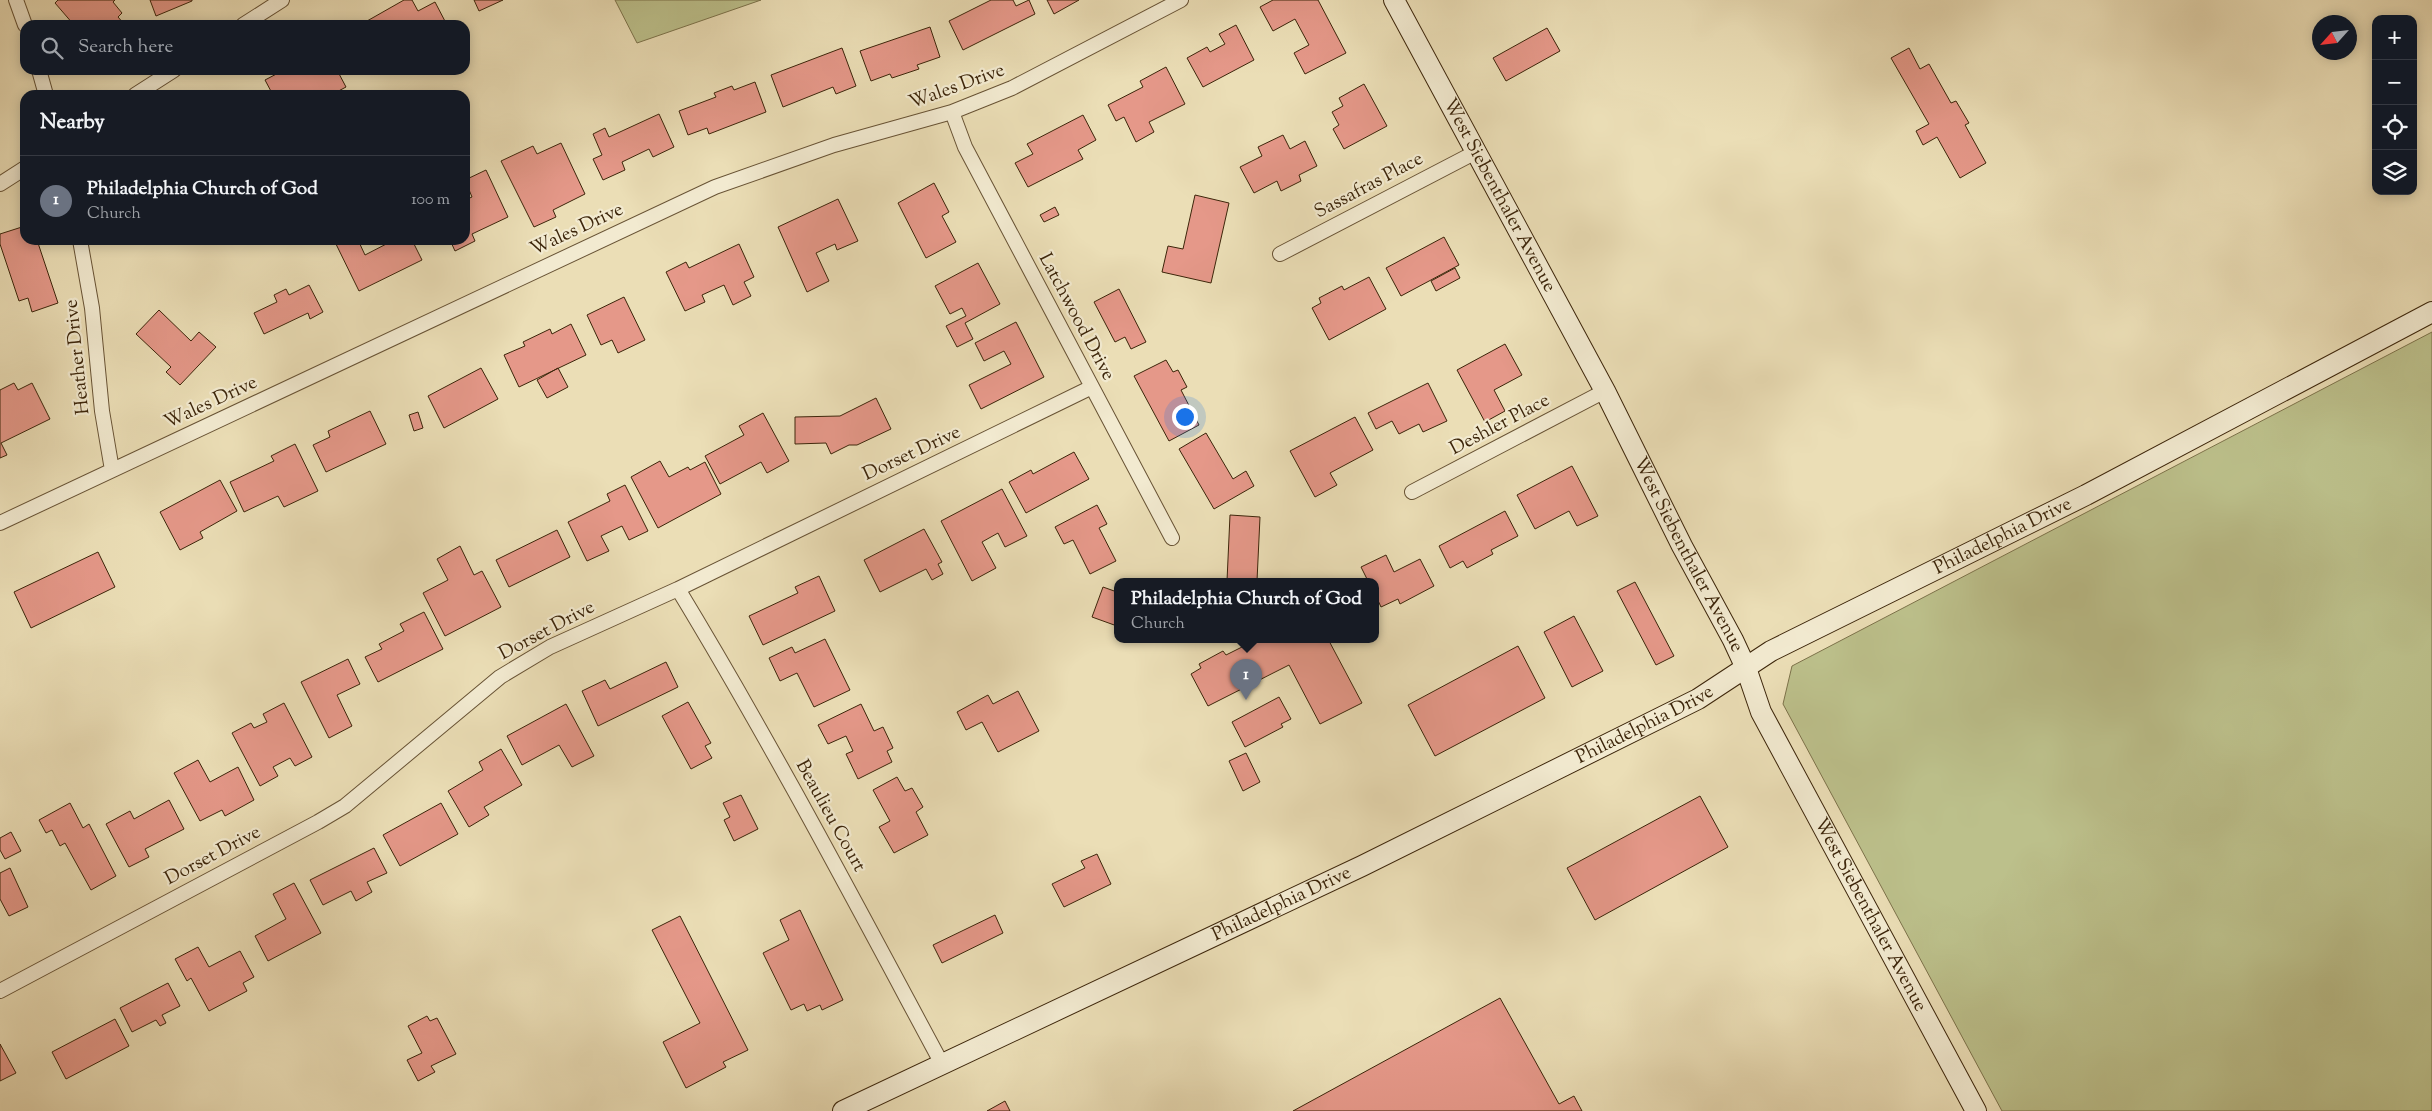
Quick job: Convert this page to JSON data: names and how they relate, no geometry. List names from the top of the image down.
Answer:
{
  "streets": {
    "main road": ["West Siebenthaler Avenue", "Philadelphia Drive"],
    "street": [
      "Wales Drive",
      "Sassafras Place",
      "Latchwood Drive",
      "Heather Drive",
      "Deshler Place",
      "Dorset Drive",
      "Beaulieu Court"
    ]
  },
  "crossings": [
    ["Wales Drive", "Latchwood Drive"],
    ["Wales Drive", "Heather Drive"],
    ["Sassafras Place", "West Siebenthaler Avenue"],
    ["West Siebenthaler Avenue", "Deshler Place"],
    ["West Siebenthaler Avenue", "Philadelphia Drive"],
    ["Latchwood Drive", "Dorset Drive"],
    ["Dorset Drive", "Beaulieu Court"],
    ["Philadelphia Drive", "Beaulieu Court"]
  ],
  "north": "bottom left",
  "page": {
    "map_buttons": ["+", "−"],
    "search": "Search here",
    "heading": "Nearby",
    "list": [
      {
        "mark": "1",
        "name": "Philadelphia Church of God",
        "note": "Church",
        "value": "100 m"
      }
    ],
    "popup": ["Philadelphia Church of God", "Church"],
    "pins": "1"
  }
}
